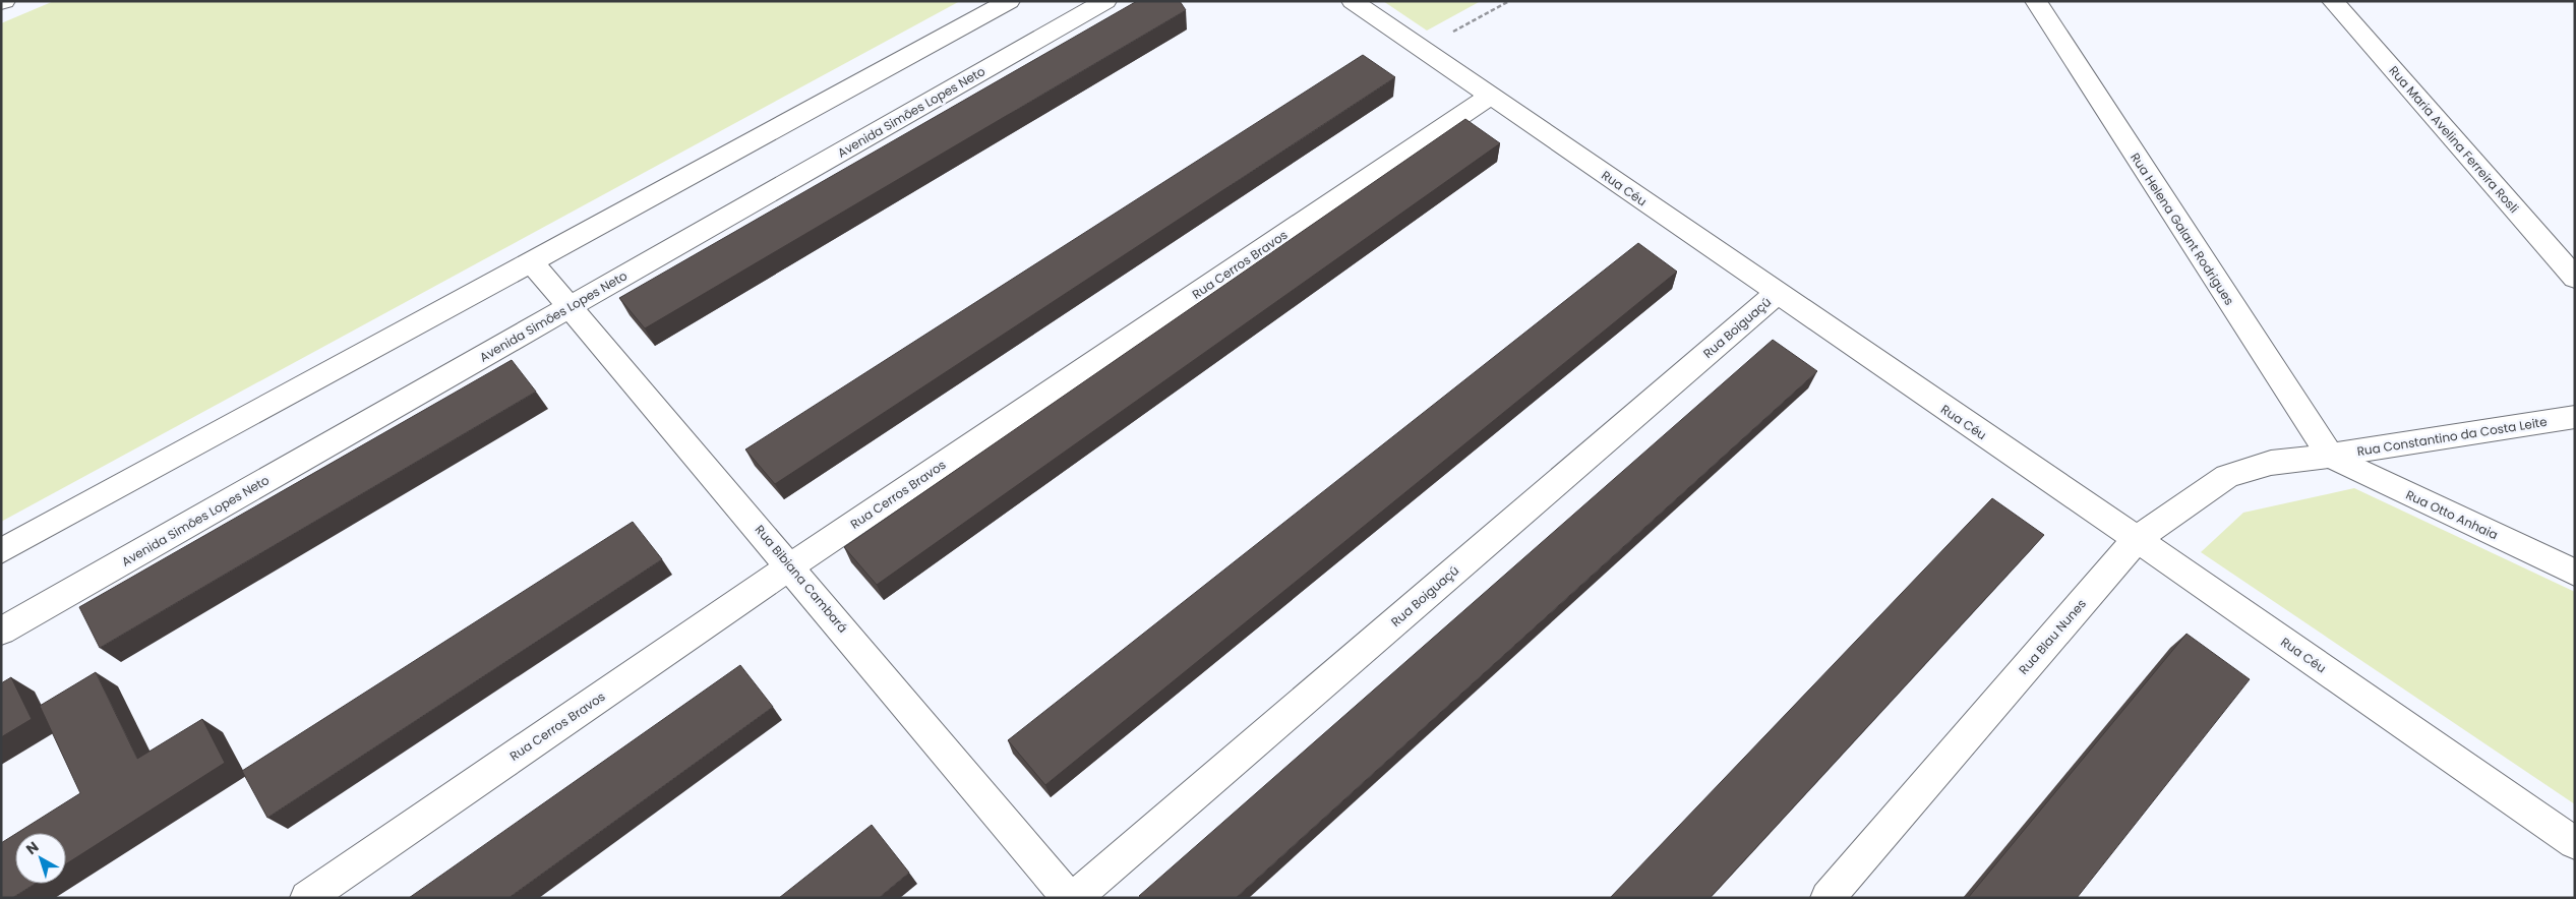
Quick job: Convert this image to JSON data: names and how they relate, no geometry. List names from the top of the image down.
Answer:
{
  "streets": {
    "street": [
      "Avenida Simões Lopes Neto",
      "Rua Maria Avelina Ferreira Rosli",
      "Rua Céu",
      "Rua Helena Galant Rodrigues",
      "Rua Cerros Bravos",
      "Rua Boiguaçú",
      "Rua Constantino da Costa Leite",
      "Rua Otto Anhaia",
      "Rua Bibiana Cambará",
      "Rua Blau Nunes"
    ]
  },
  "crossings": [
    ["Avenida Simões Lopes Neto", "Rua Bibiana Cambará"],
    ["Rua Céu", "Rua Cerros Bravos"],
    ["Rua Céu", "Rua Boiguaçú"],
    ["Rua Céu", "Rua Blau Nunes"],
    ["Rua Helena Galant Rodrigues", "Rua Constantino da Costa Leite"],
    ["Rua Helena Galant Rodrigues", "Rua Otto Anhaia"],
    ["Rua Helena Galant Rodrigues", "Rua Blau Nunes"],
    ["Rua Cerros Bravos", "Rua Bibiana Cambará"],
    ["Rua Constantino da Costa Leite", "Rua Otto Anhaia"],
    ["Rua Constantino da Costa Leite", "Rua Blau Nunes"],
    ["Rua Otto Anhaia", "Rua Blau Nunes"]
  ],
  "north": "top left"
}
